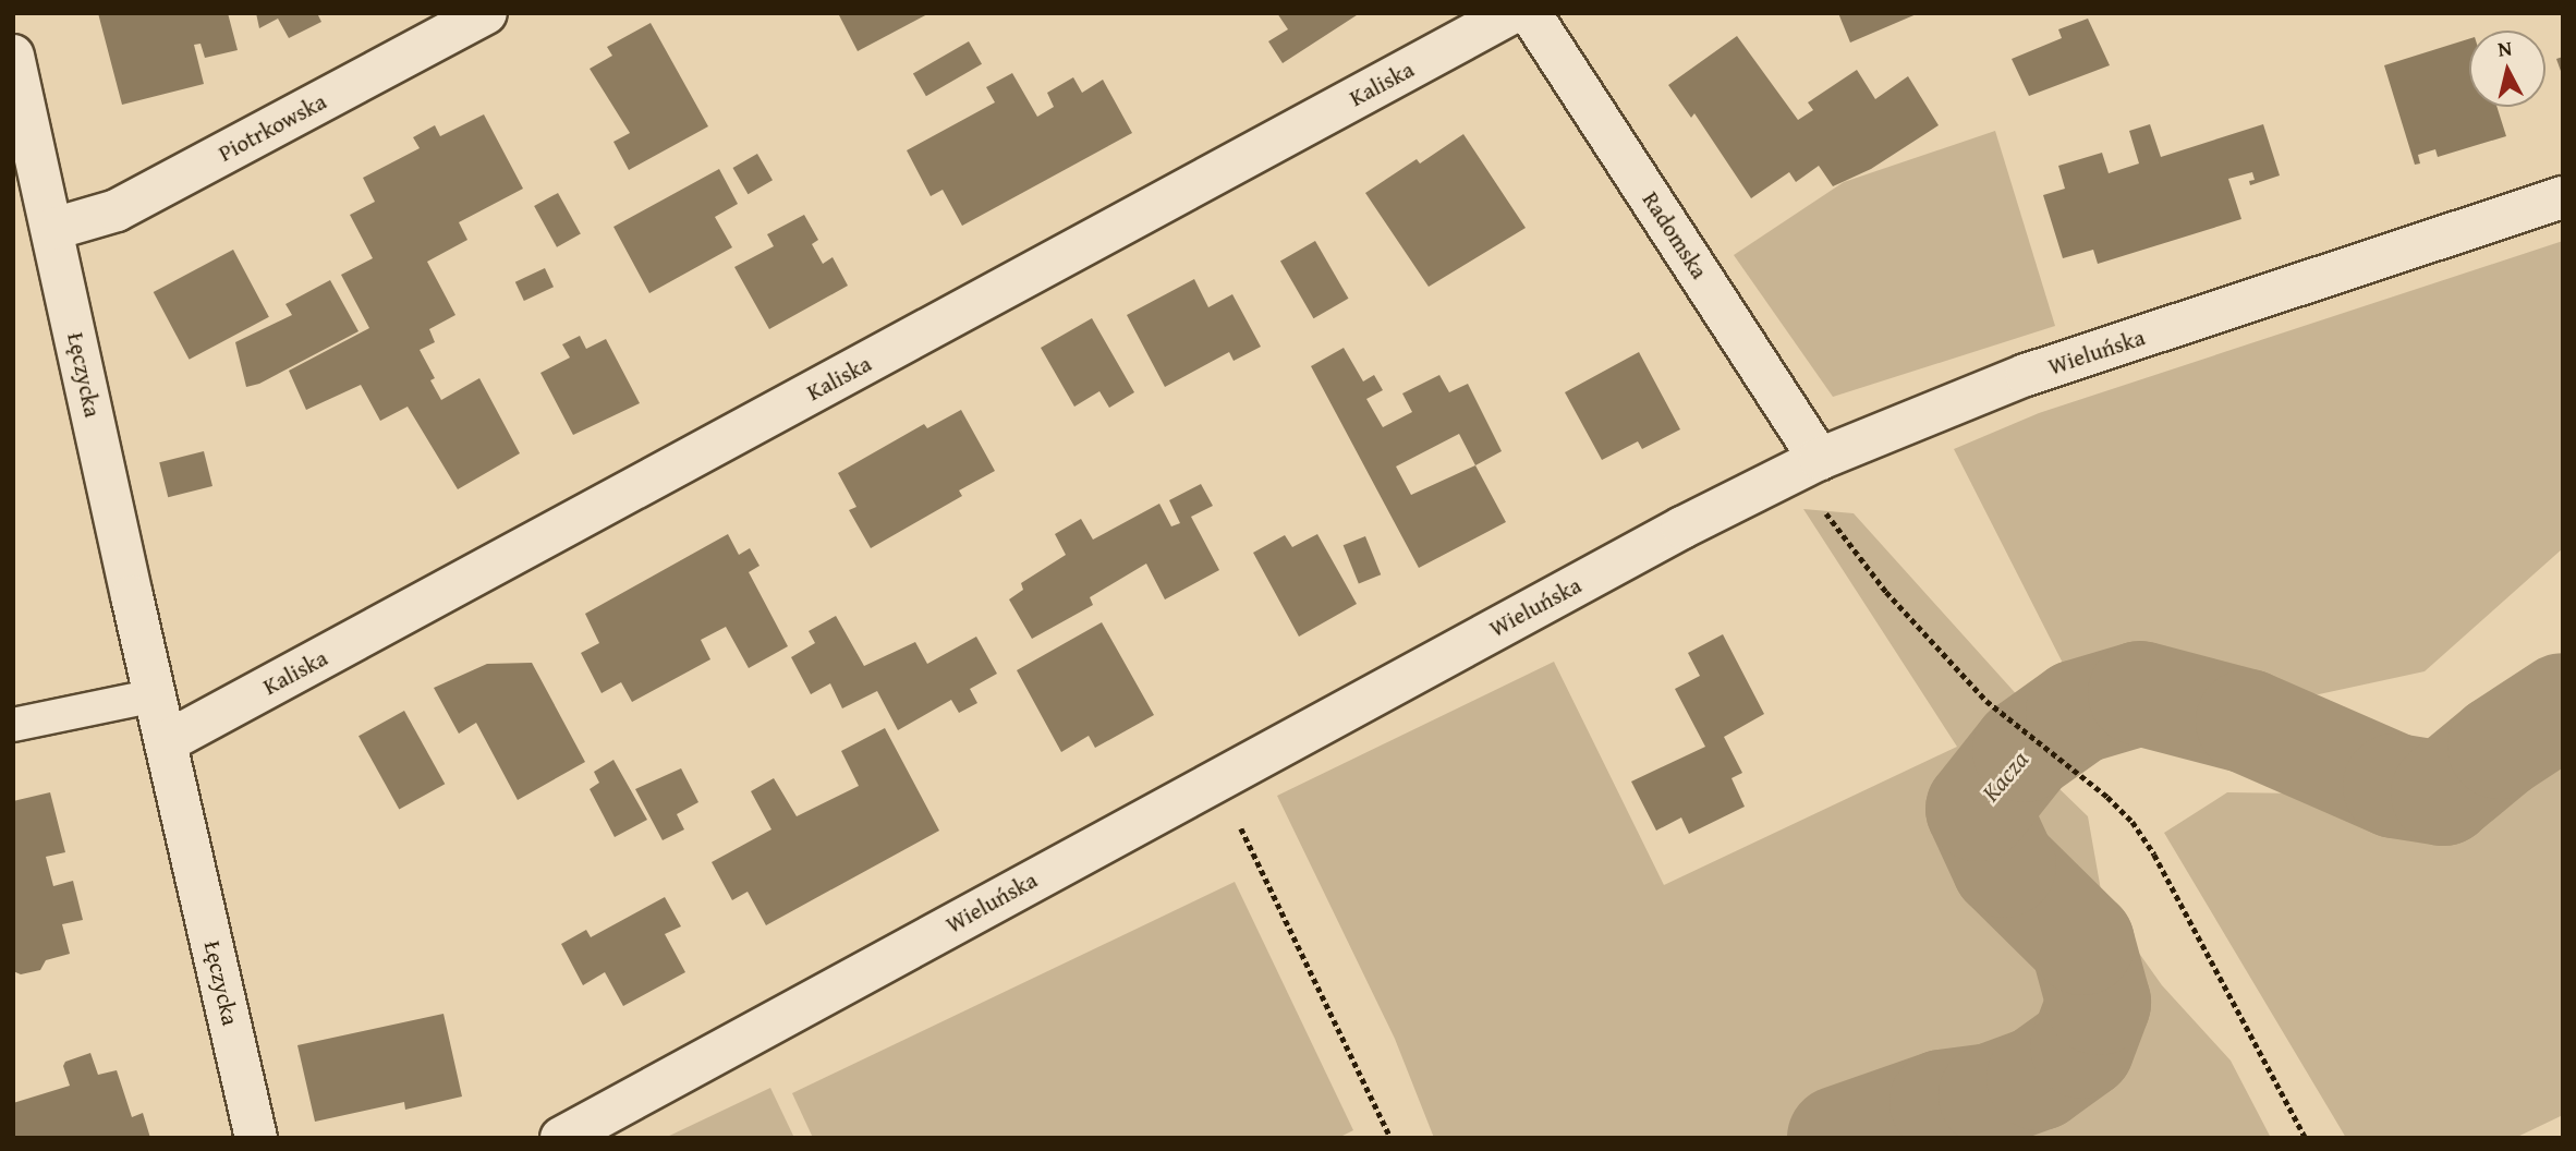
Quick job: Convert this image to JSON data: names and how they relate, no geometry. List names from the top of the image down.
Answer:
{
  "streets": {
    "street": [
      "Kaliska",
      "Piotrkowska",
      "Radomska",
      "Wieluńska",
      "Łęczycka"
    ]
  },
  "crossings": [
    ["Kaliska", "Łęczycka"],
    ["Piotrkowska", "Łęczycka"],
    ["Radomska", "Wieluńska"]
  ],
  "water": ["Kacza"],
  "north": "top"
}
